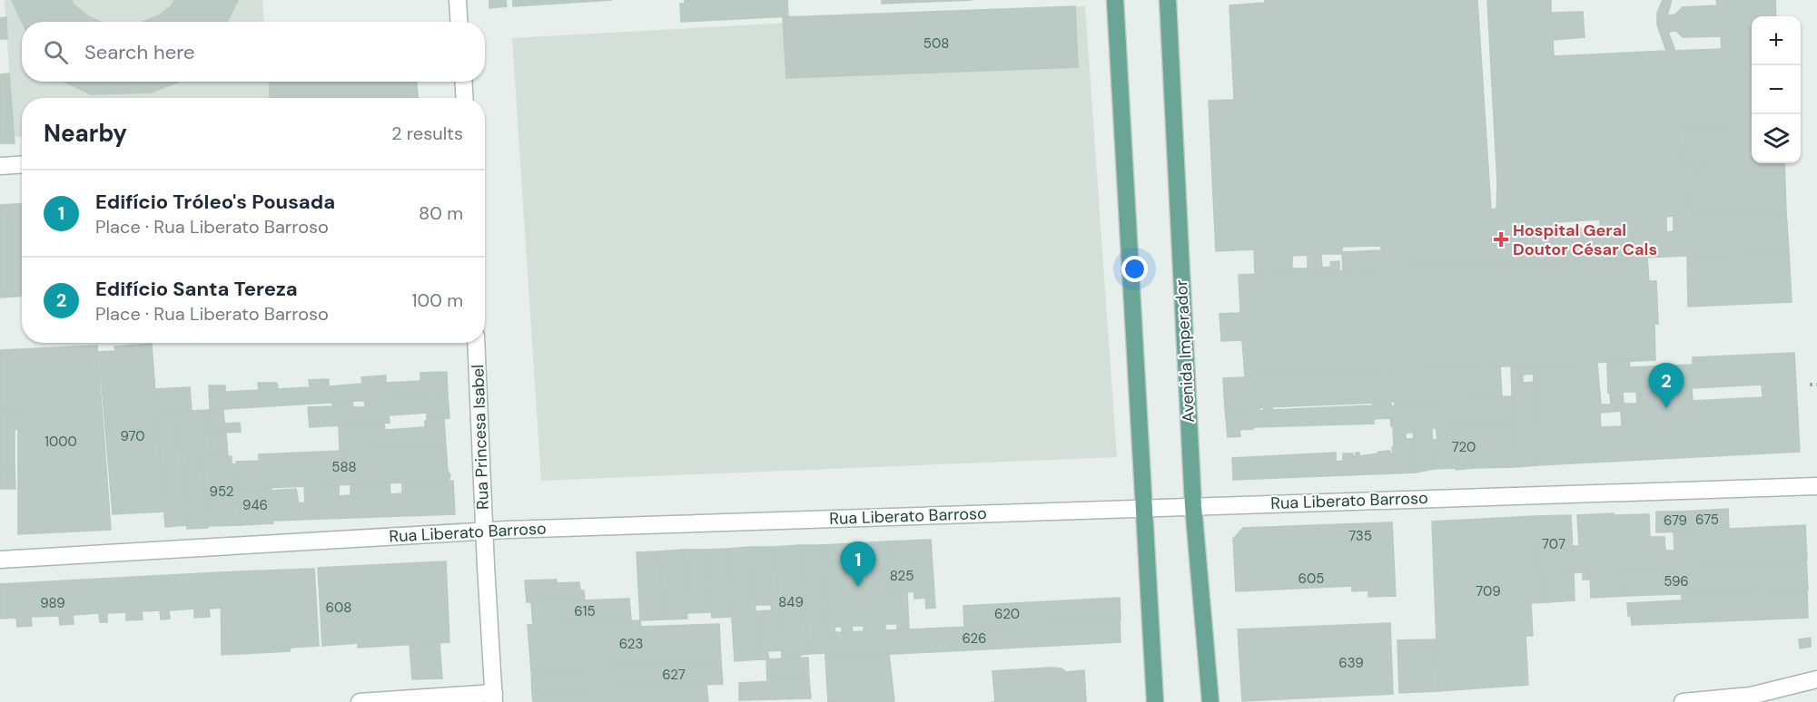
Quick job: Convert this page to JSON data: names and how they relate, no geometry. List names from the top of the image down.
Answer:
{
  "streets": {
    "main road": ["Avenida Imperador"],
    "street": ["Rua Princesa Isabel", "Rua Liberato Barroso"]
  },
  "crossings": [
    ["Avenida Imperador", "Rua Liberato Barroso"],
    ["Rua Princesa Isabel", "Rua Liberato Barroso"]
  ],
  "places": {
    "health": ["Hospital Geral Doutor César Cals"]
  },
  "house_numbers": [
    "508",
    "970",
    "1000",
    "720",
    "588",
    "952",
    "946",
    "675",
    "679",
    "735",
    "707",
    "825",
    "605",
    "596",
    "709",
    "849",
    "989",
    "608",
    "615",
    "620",
    "626",
    "623",
    "639",
    "627"
  ],
  "page": {
    "map_buttons": ["+", "−"],
    "search": "Search here",
    "heading": ["Nearby", "2 results"],
    "list": [
      {
        "mark": "1",
        "name": "Edifício Tróleo's Pousada",
        "note": "Place · Rua Liberato Barroso",
        "value": "80 m"
      },
      {
        "mark": "2",
        "name": "Edifício Santa Tereza",
        "note": "Place · Rua Liberato Barroso",
        "value": "100 m"
      }
    ],
    "pins": ["2", "1"]
  }
}
